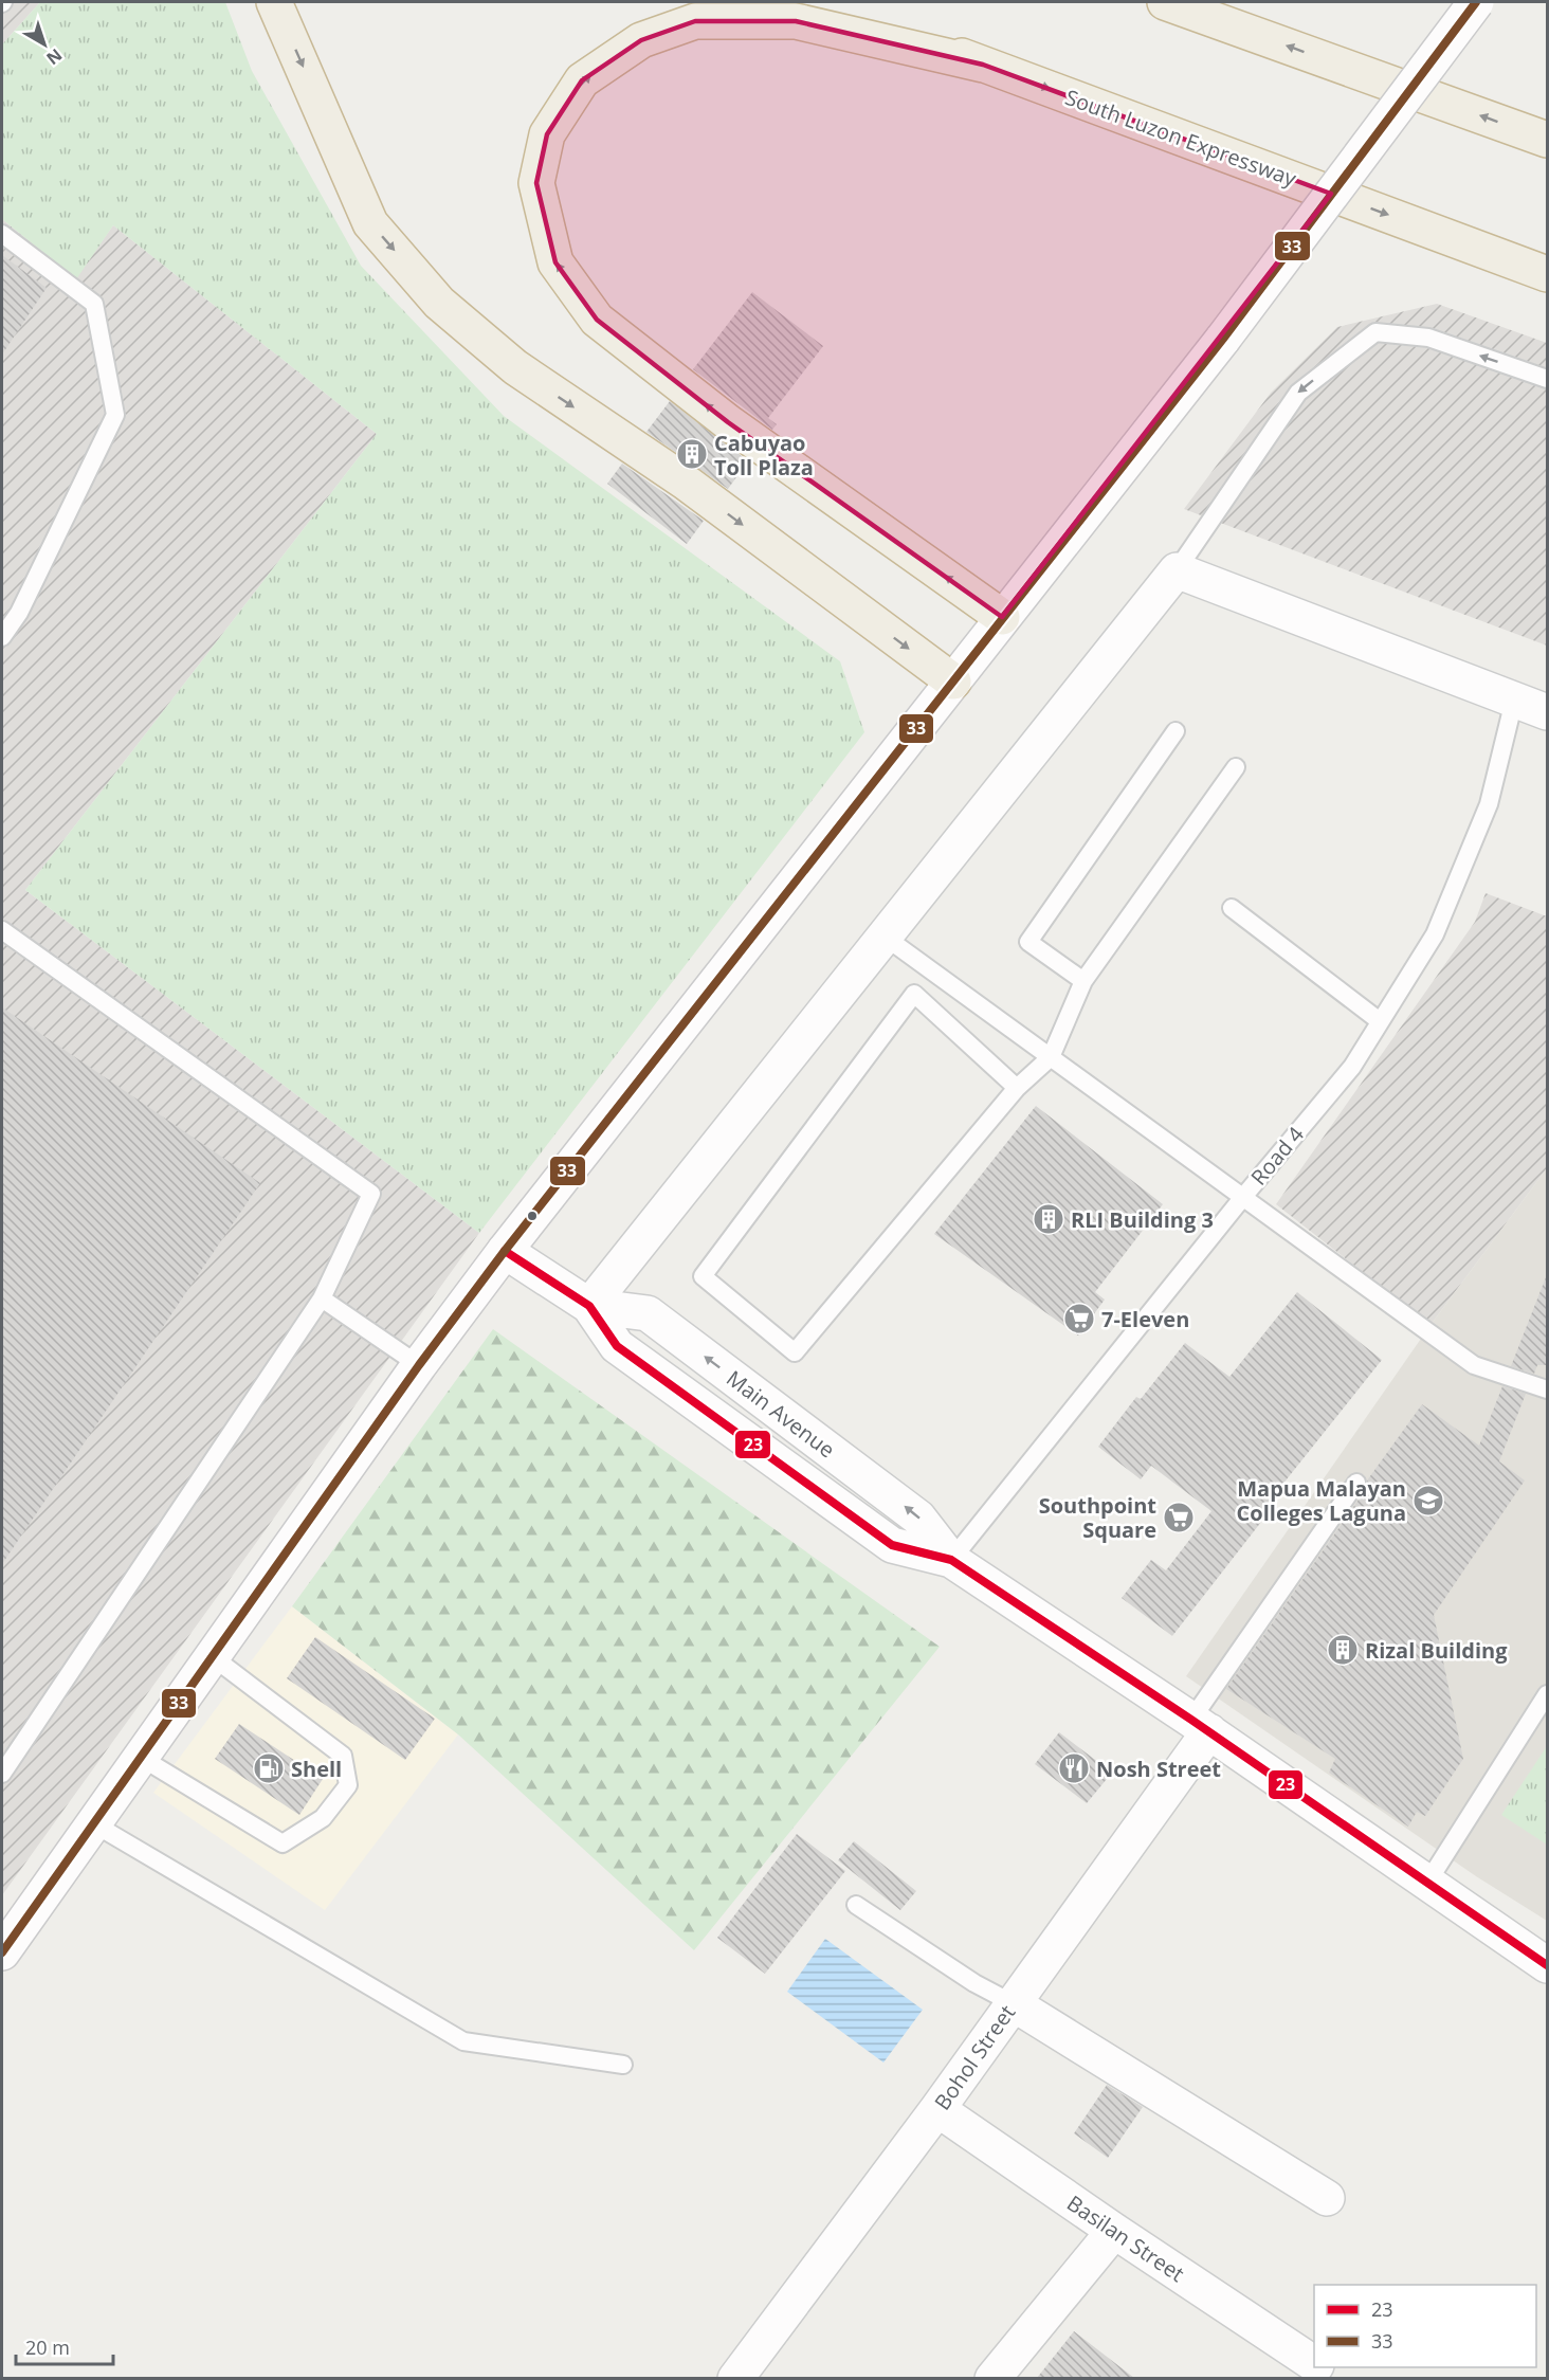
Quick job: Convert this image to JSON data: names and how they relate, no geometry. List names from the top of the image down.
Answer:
{
  "streets": {
    "highway": ["South Luzon Expressway"],
    "street": ["Main Avenue", "Bohol Street", "Basilan Street"],
    "lane": ["Road 4"]
  },
  "crossings": [
    ["Road 4", "Main Avenue"],
    ["Main Avenue", "Bohol Street"],
    ["Bohol Street", "Basilan Street"]
  ],
  "places": {
    "building": ["Cabuyao Toll Plaza", "RLI Building 3", "Rizal Building"],
    "supermarket": ["7-Eleven", "Southpoint Square"],
    "school or university": ["Mapua Malayan Colleges Laguna"],
    "fuel station": ["Shell"],
    "restaurant": ["Nosh Street"]
  },
  "lines": ["transit line 33", "transit line 23"],
  "legend": ["23", "33"],
  "scale_bar": "20 m",
  "north": "bottom right"
}
